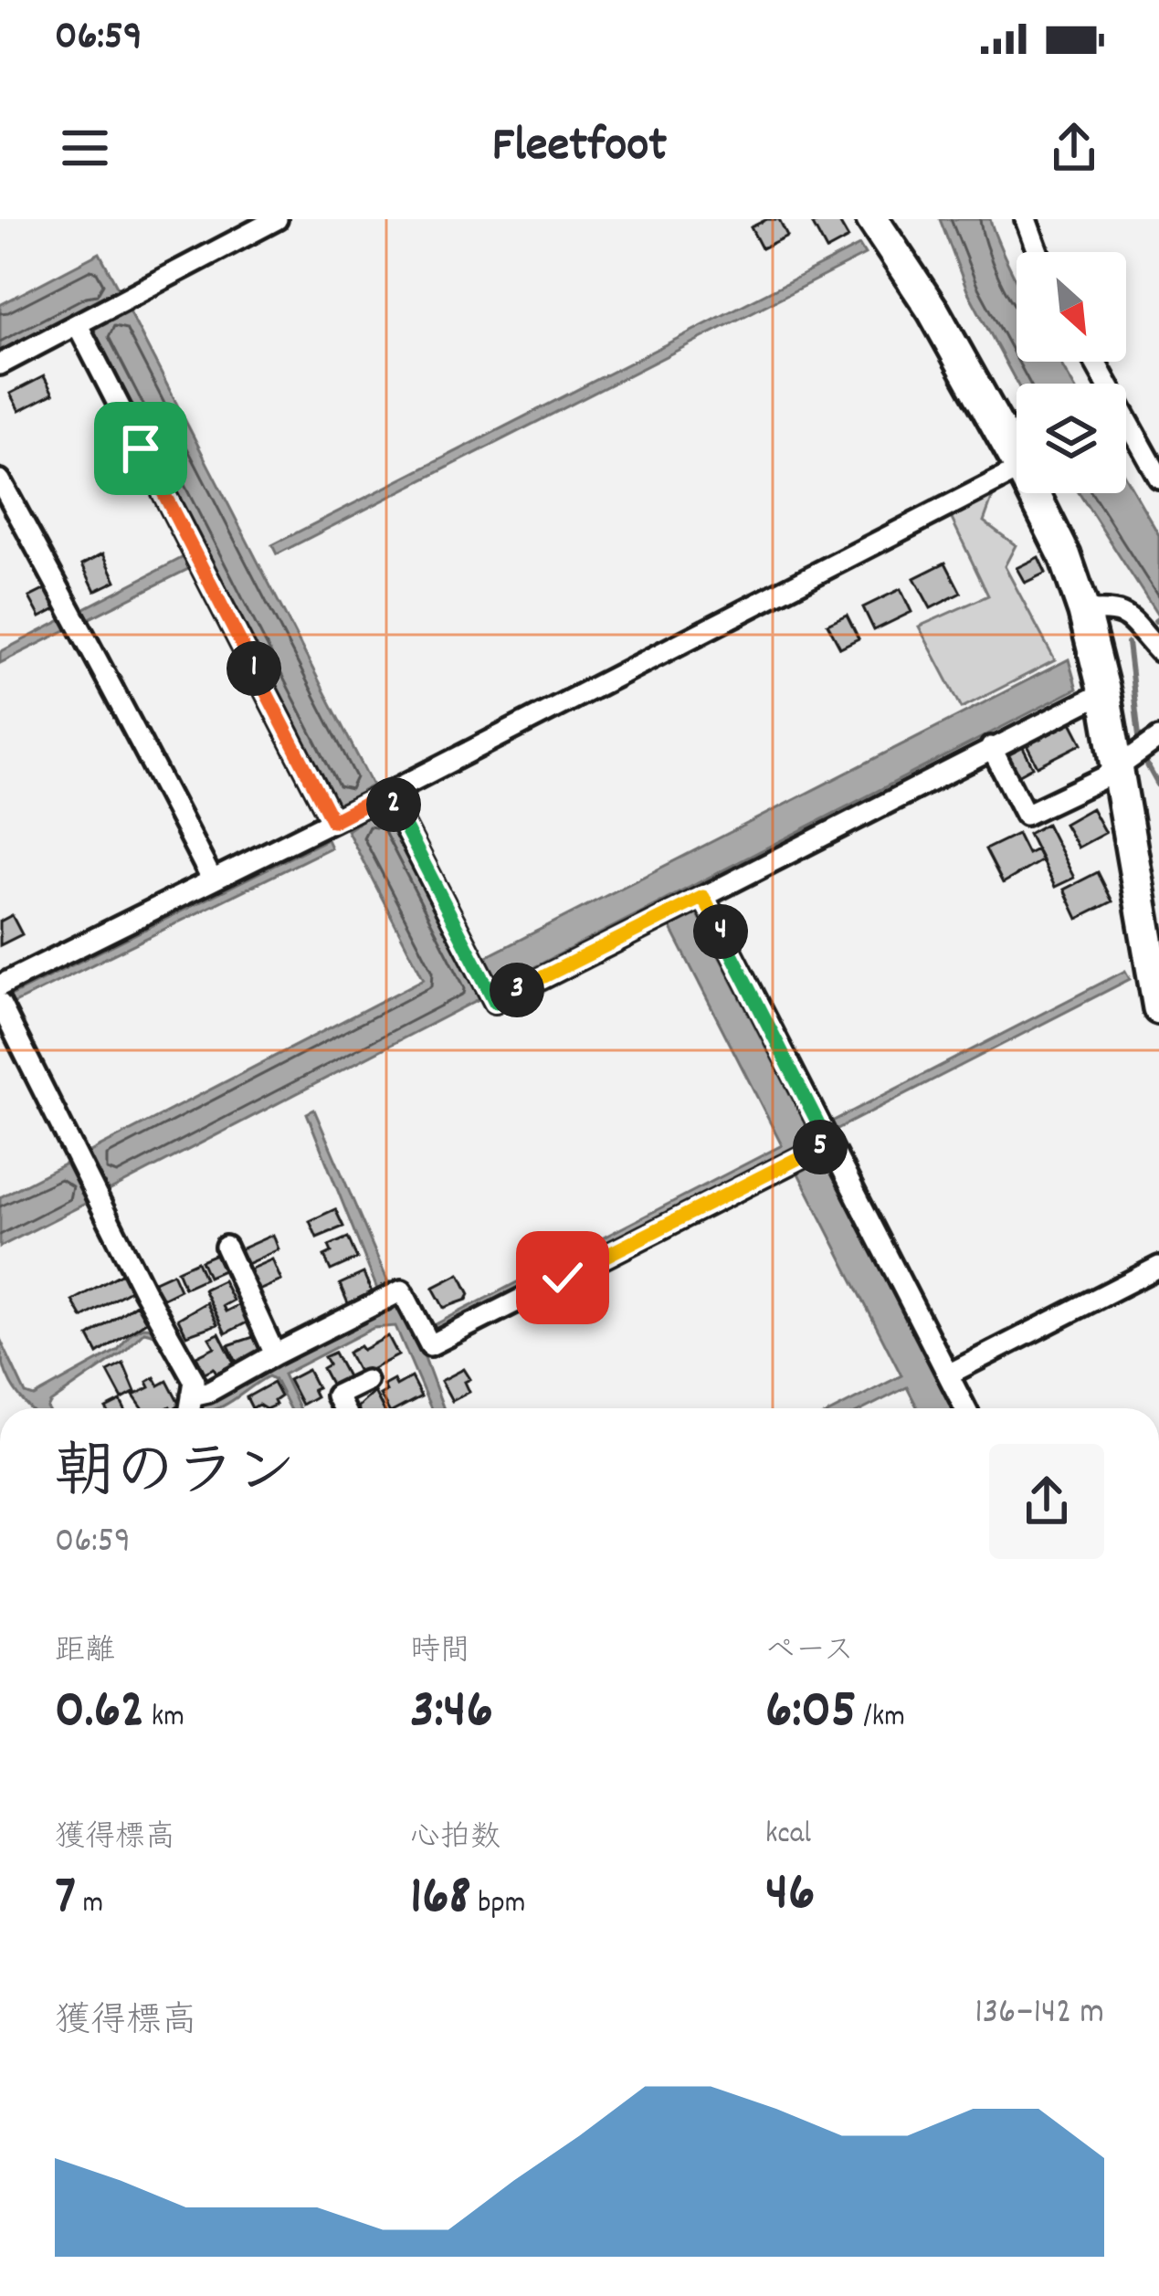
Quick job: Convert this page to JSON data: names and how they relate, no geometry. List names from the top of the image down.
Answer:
{
  "north": "bottom right",
  "page": {
    "status": "06:59",
    "header": "Fleetfoot",
    "pins": [
      "1",
      "2",
      "4",
      "3",
      "5"
    ],
    "heading": ["朝のラン", "06:59"],
    "stats": [
      ["距離", "0.62 km"],
      ["時間", "3:46"],
      ["ペース", "6:05 /km"],
      ["獲得標高", "7 m"],
      ["心拍数", "168 bpm"],
      ["kcal", "46"]
    ],
    "chart": ["獲得標高", "136–142 m"]
  }
}
